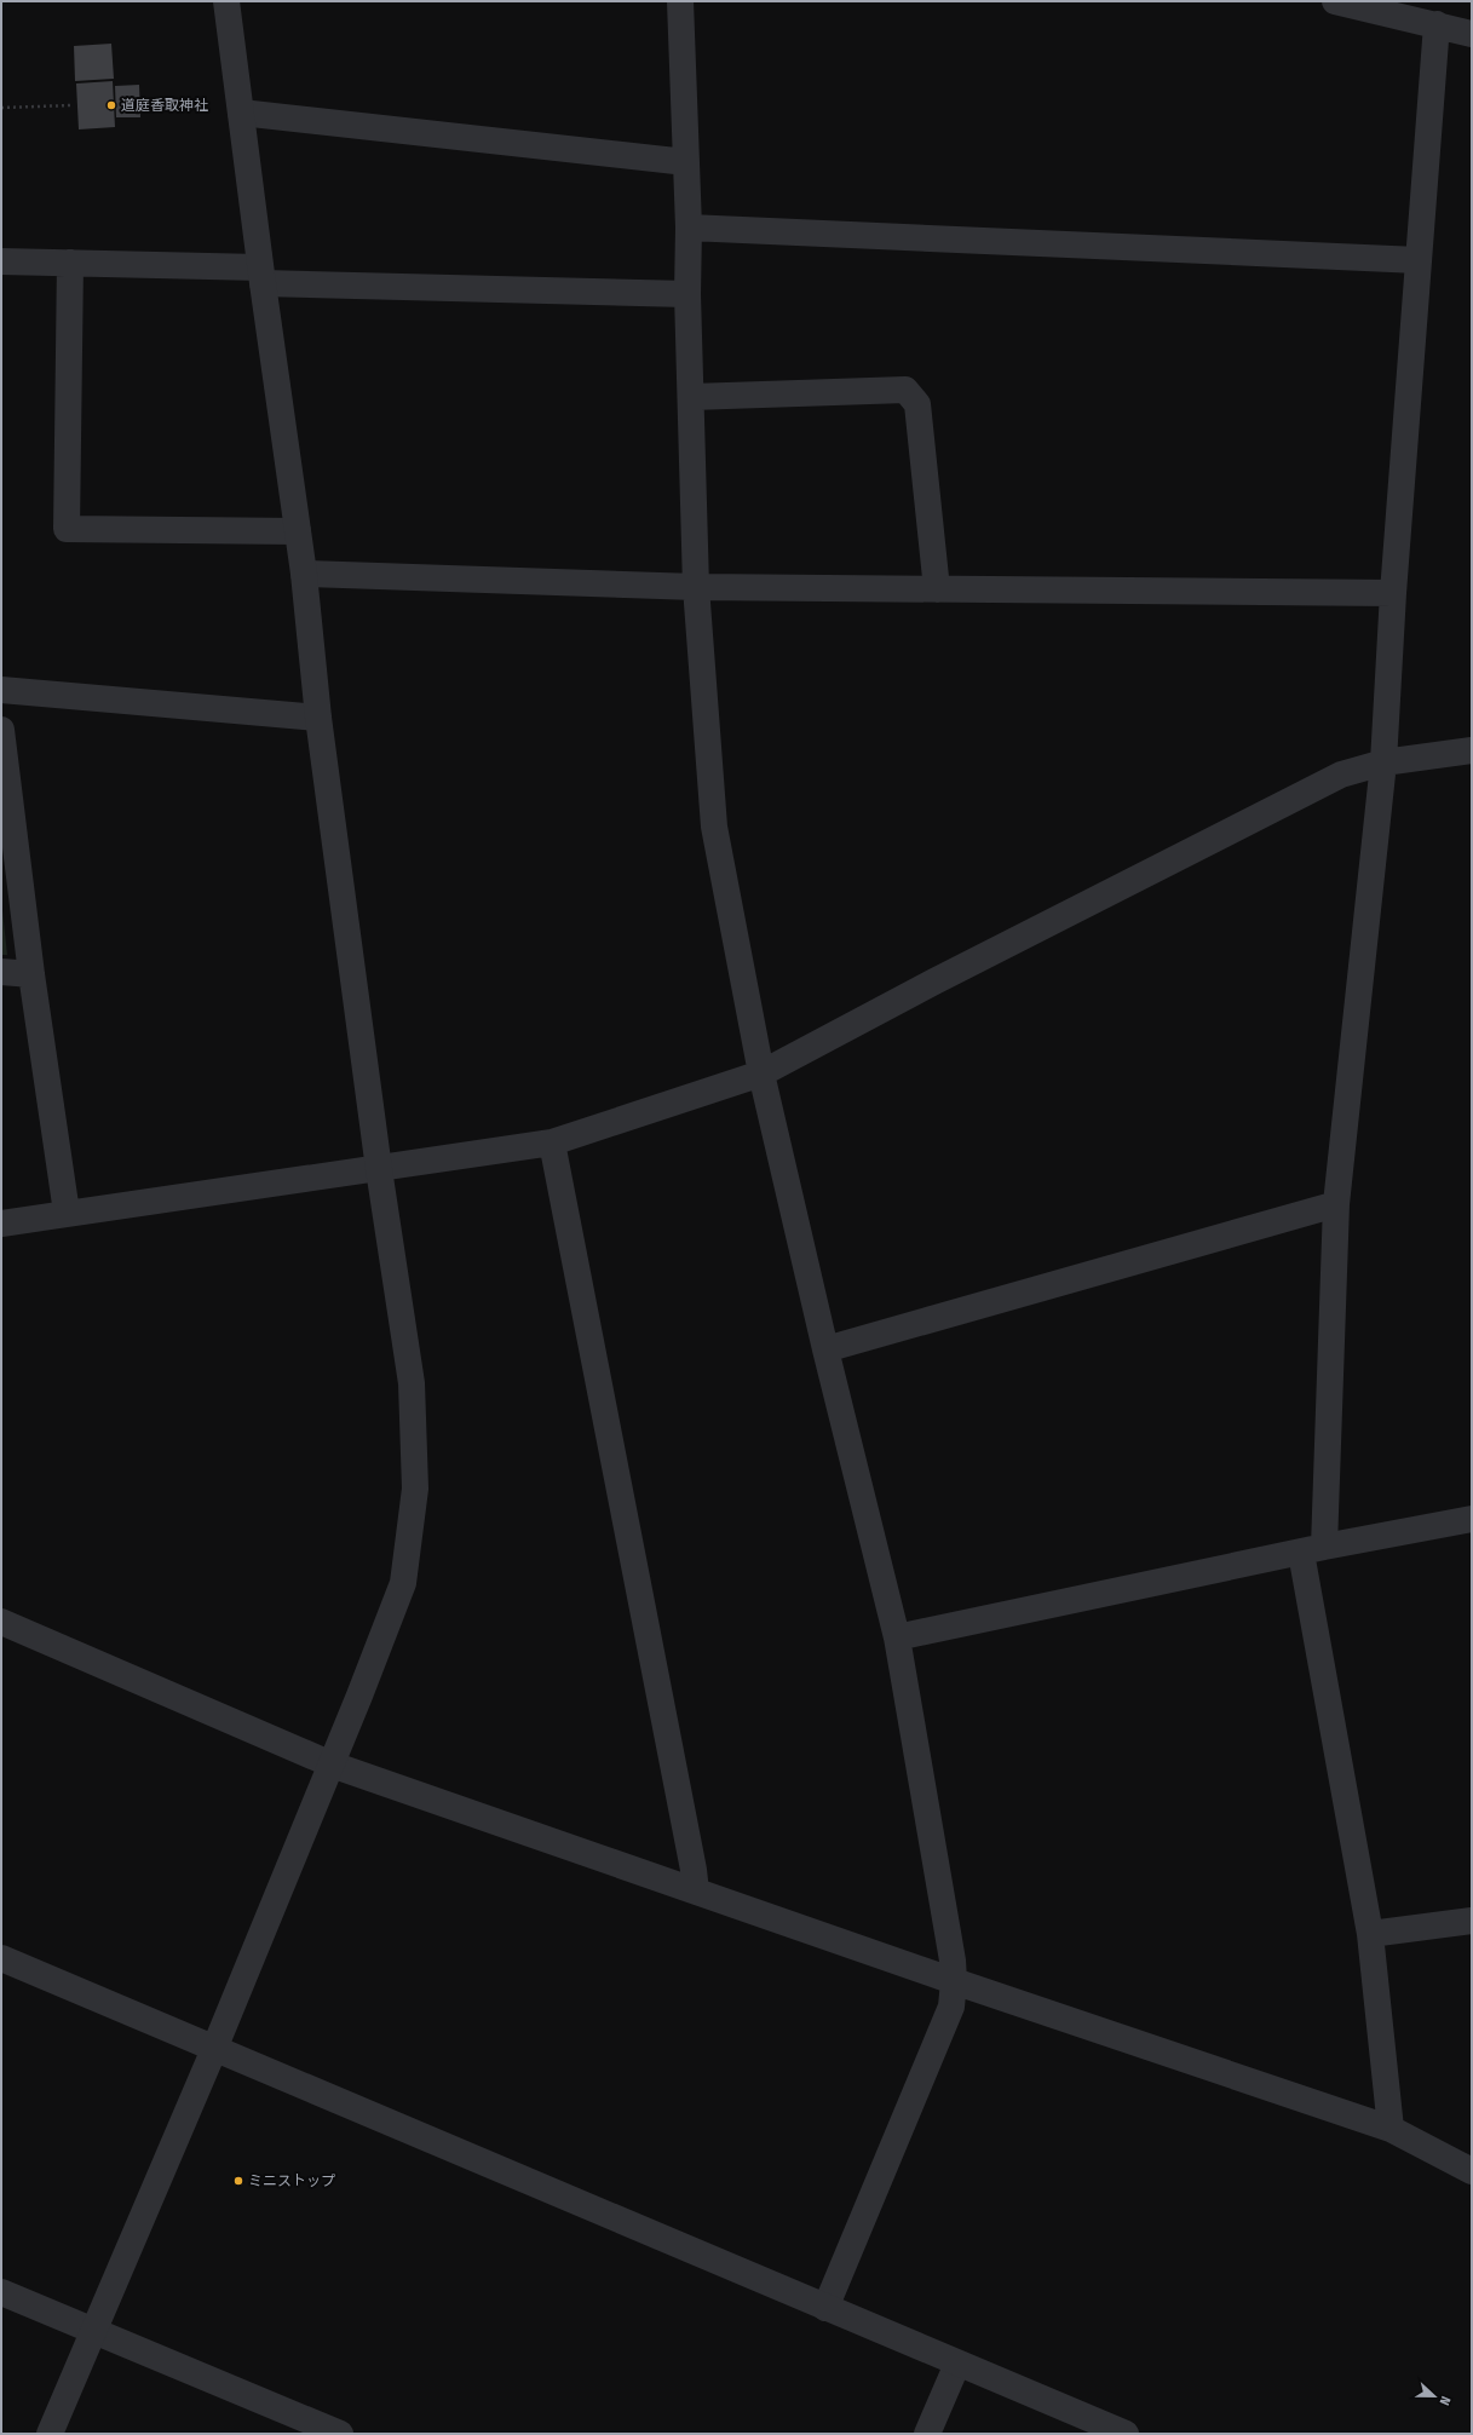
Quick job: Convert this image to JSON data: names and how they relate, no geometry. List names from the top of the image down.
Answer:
{
  "places": ["道庭香取神社", "ミニストップ"],
  "north": "right"
}
